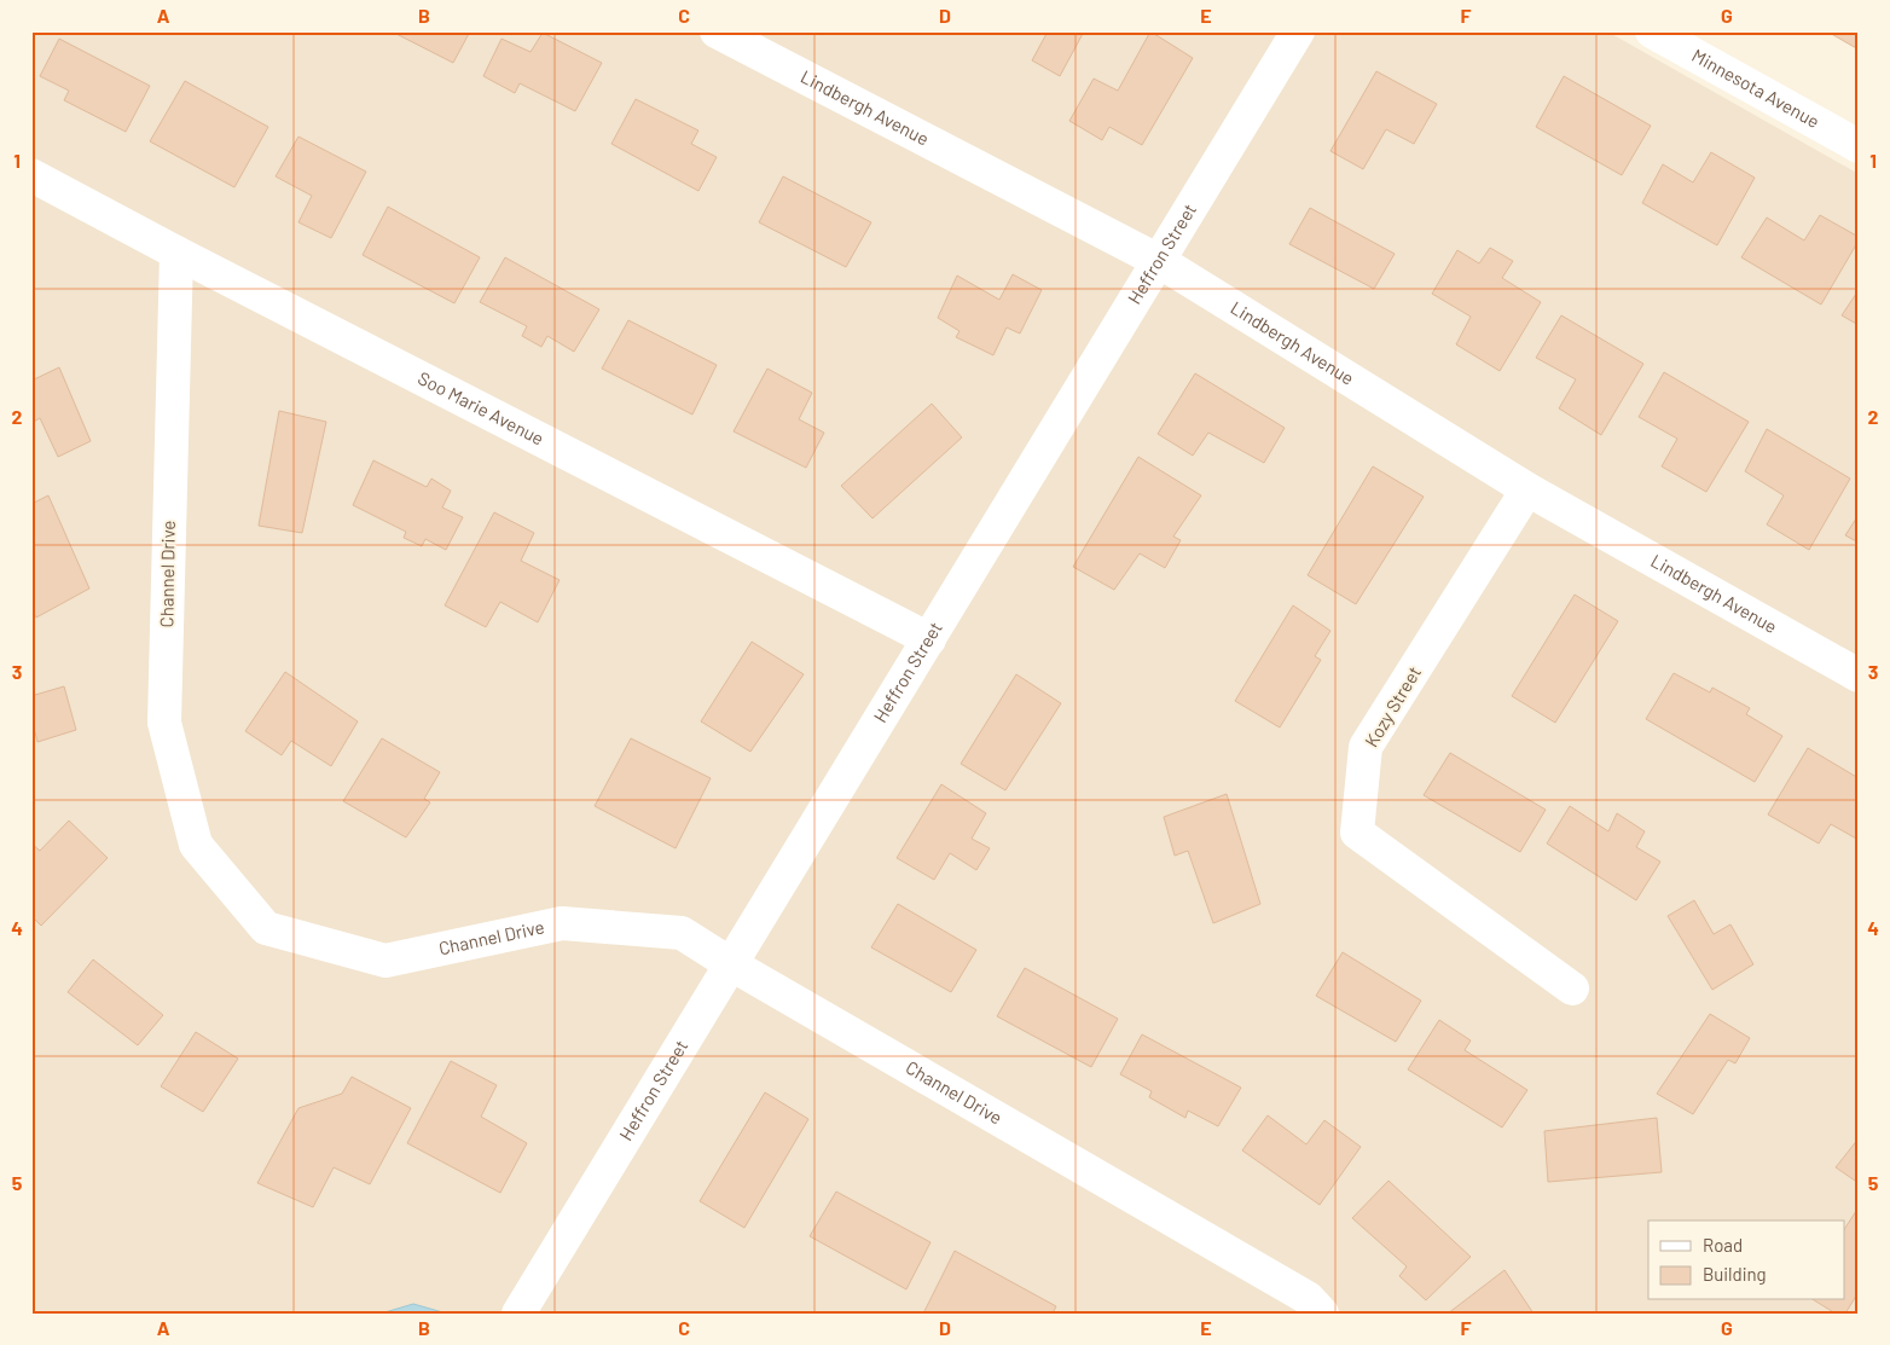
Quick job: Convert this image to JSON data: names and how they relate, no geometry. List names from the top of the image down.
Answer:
{
  "streets": {
    "street": [
      "Minnesota Avenue",
      "Lindbergh Avenue",
      "Heffron Street",
      "Soo Marie Avenue",
      "Channel Drive",
      "Kozy Street"
    ]
  },
  "crossings": [
    ["Lindbergh Avenue", "Heffron Street"],
    ["Lindbergh Avenue", "Kozy Street"],
    ["Heffron Street", "Soo Marie Avenue"],
    ["Heffron Street", "Channel Drive"],
    ["Soo Marie Avenue", "Channel Drive"]
  ],
  "legend": ["Road", "Building"],
  "grid": {
    "columns": [
      "A",
      "B",
      "C",
      "D",
      "E",
      "F",
      "G"
    ],
    "rows": [
      "1",
      "2",
      "3",
      "4",
      "5"
    ]
  }
}
